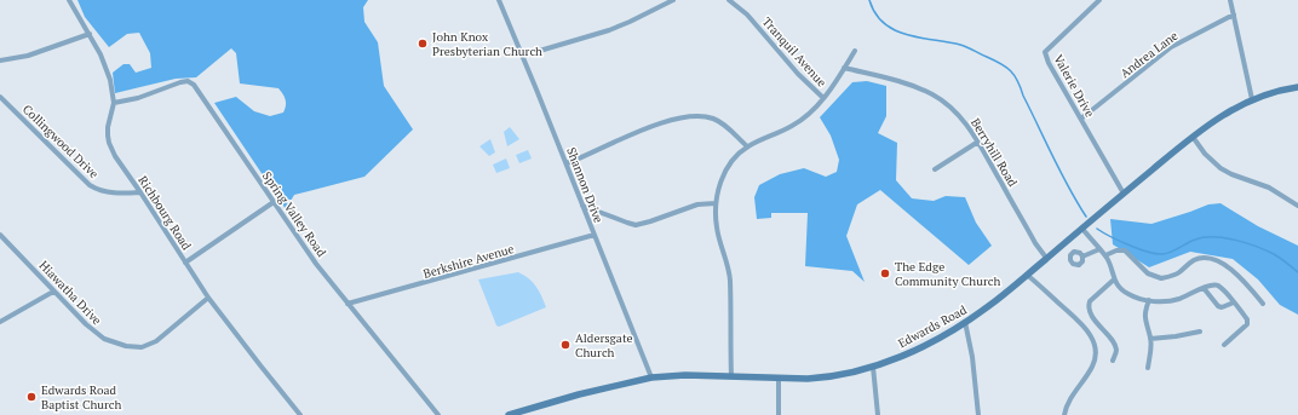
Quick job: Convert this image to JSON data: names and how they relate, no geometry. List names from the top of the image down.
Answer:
{
  "streets": {
    "street": [
      "Tranquil Avenue",
      "Andrea Lane",
      "Valerie Drive",
      "Collingwood Drive",
      "Berryhill Road",
      "Shannon Drive",
      "Richbourg Road",
      "Spring Valley Road",
      "Berkshire Avenue",
      "Hiawatha Drive",
      "Edwards Road"
    ]
  },
  "crossings": [
    ["Andrea Lane", "Valerie Drive"],
    ["Valerie Drive", "Edwards Road"],
    ["Collingwood Drive", "Richbourg Road"],
    ["Berryhill Road", "Edwards Road"],
    ["Shannon Drive", "Berkshire Avenue"],
    ["Shannon Drive", "Edwards Road"],
    ["Richbourg Road", "Spring Valley Road"],
    ["Richbourg Road", "Hiawatha Drive"],
    ["Spring Valley Road", "Berkshire Avenue"]
  ],
  "places": [
    "John Knox Presbyterian Church",
    "The Edge Community Church",
    "Aldersgate Church",
    "Edwards Road Baptist Church"
  ]
}
